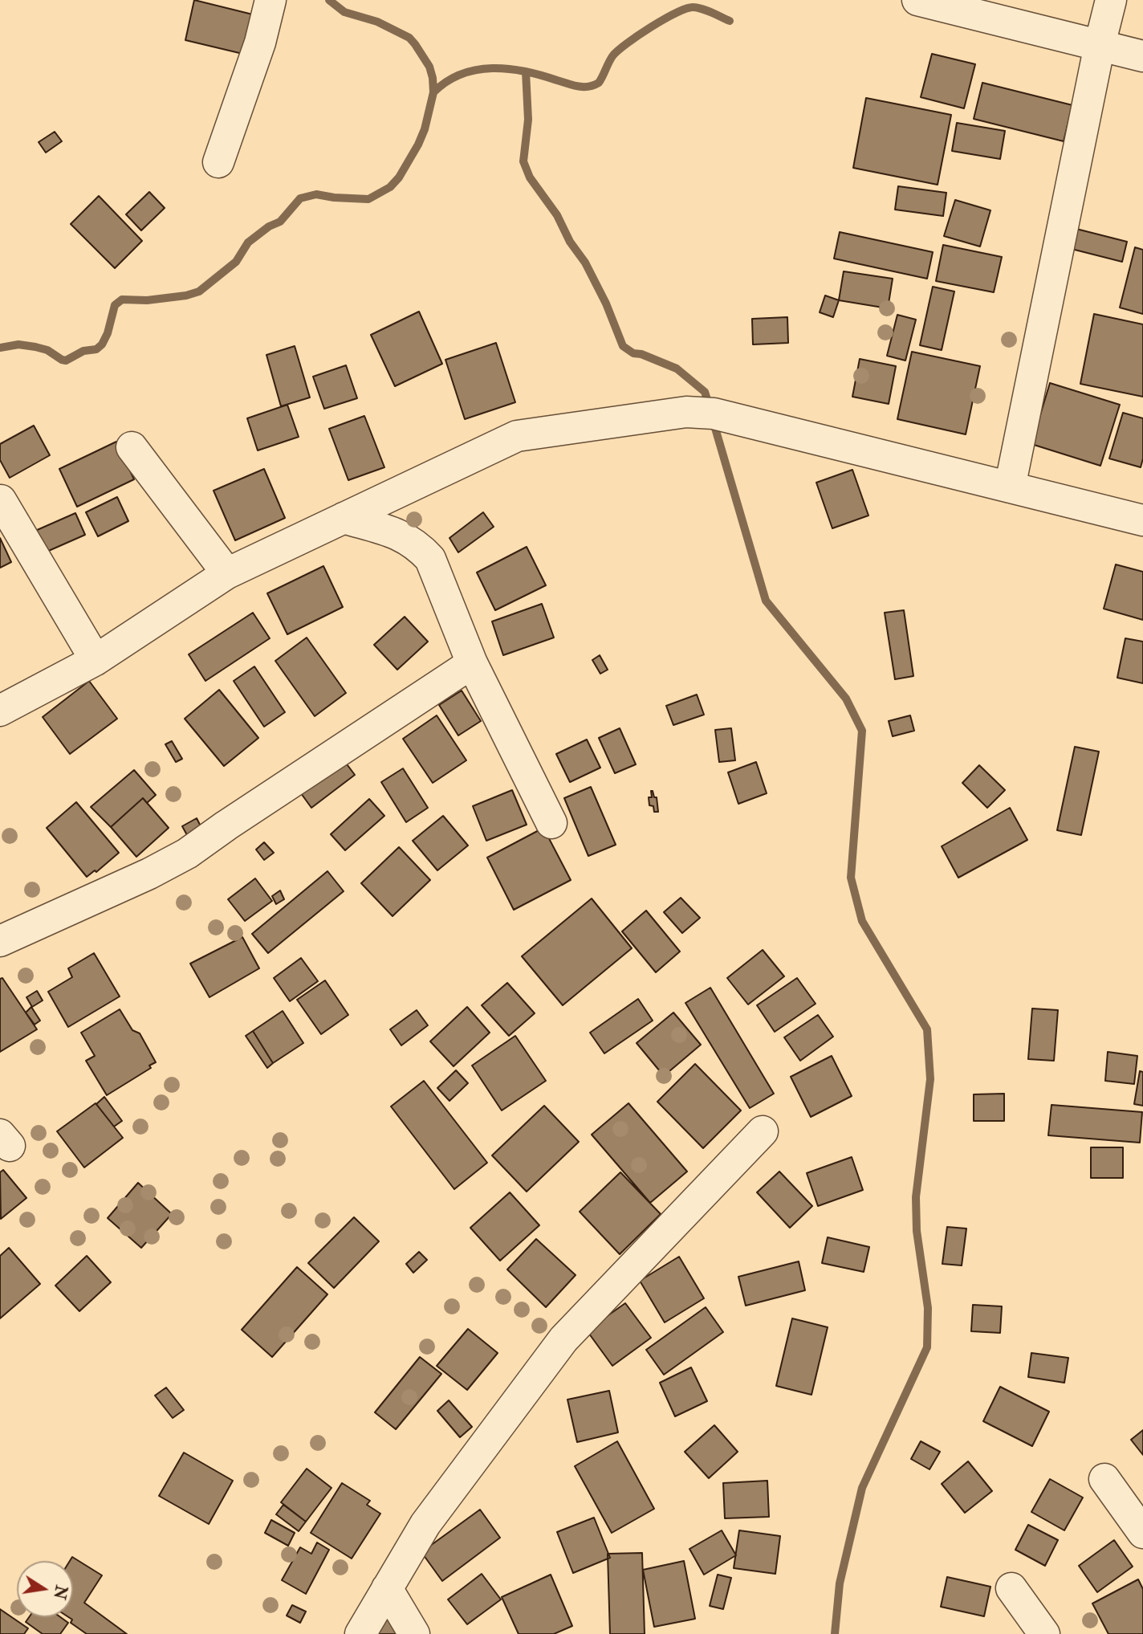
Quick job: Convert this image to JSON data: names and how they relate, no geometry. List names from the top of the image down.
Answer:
{
  "north": "right"
}
